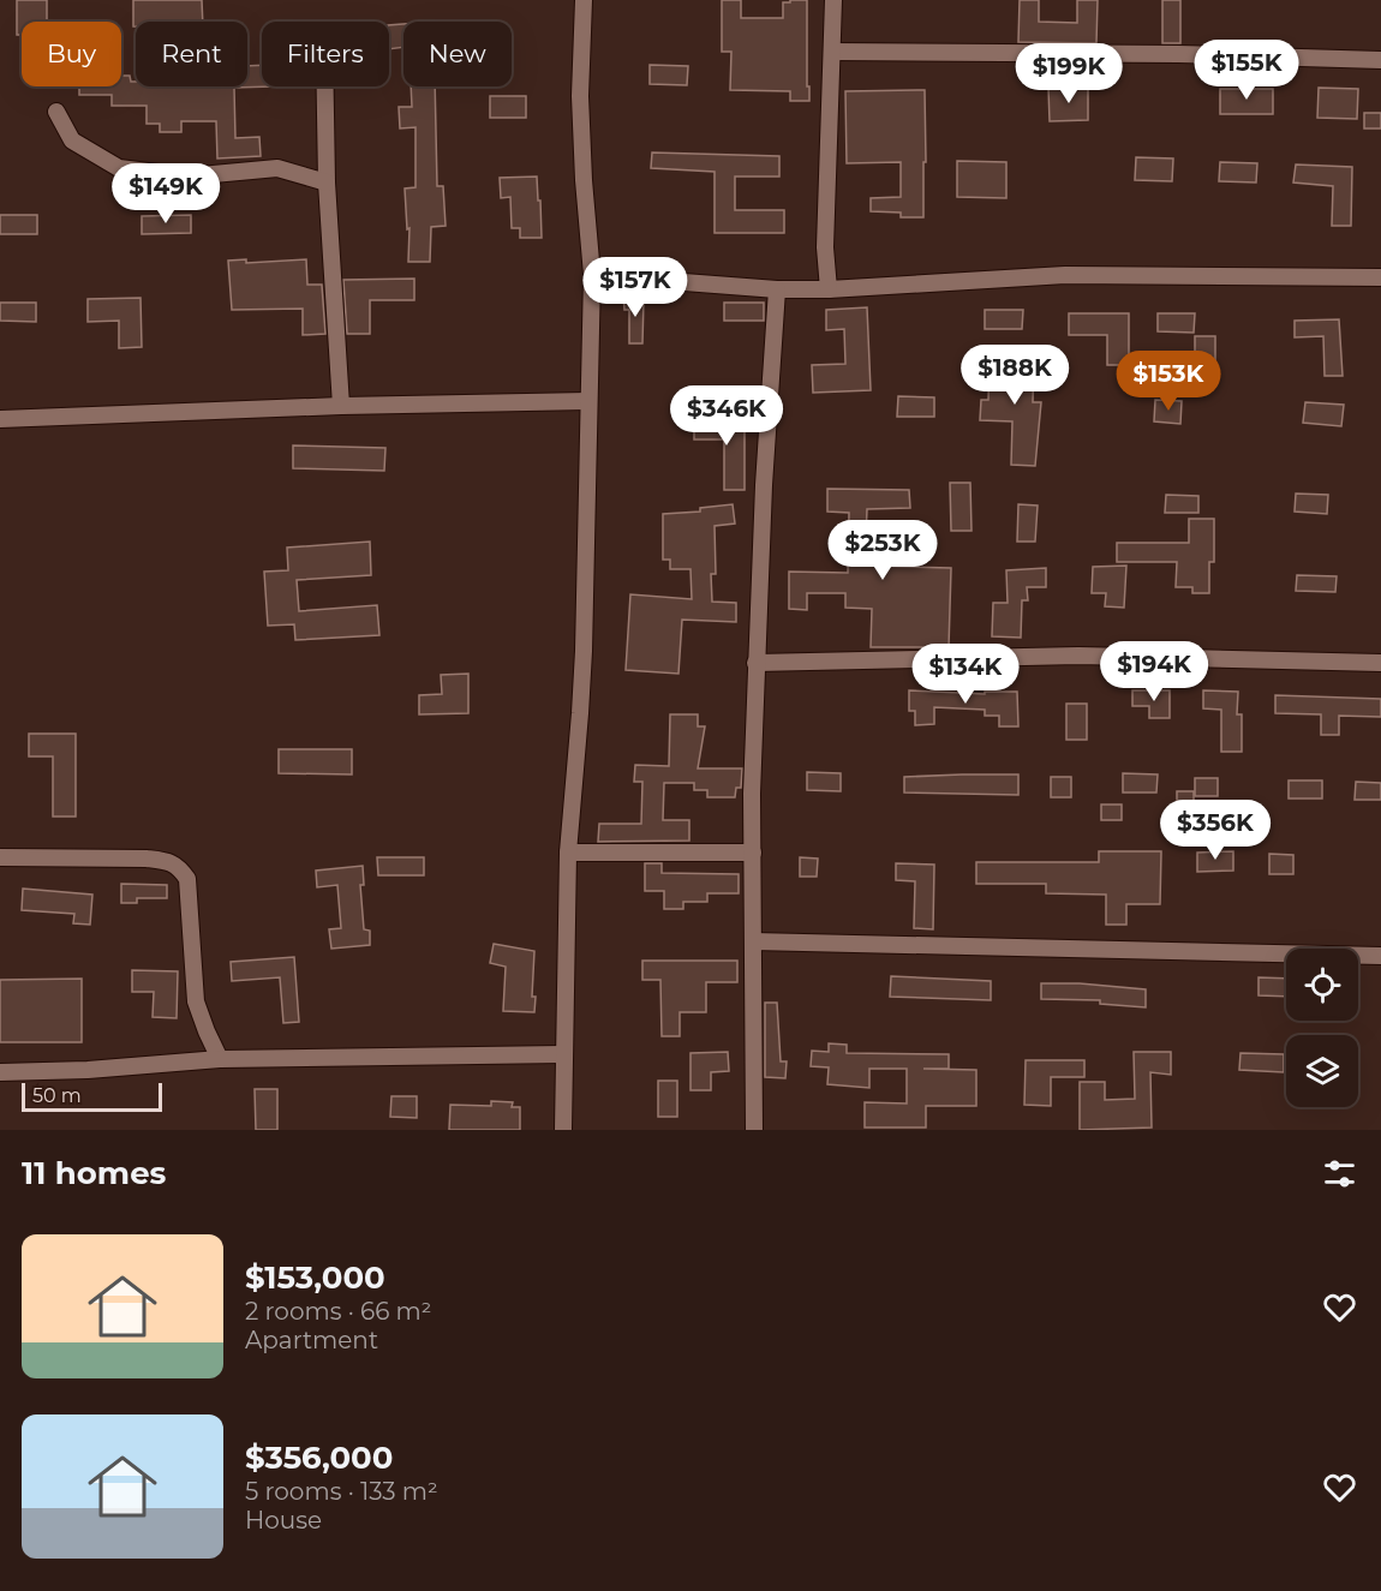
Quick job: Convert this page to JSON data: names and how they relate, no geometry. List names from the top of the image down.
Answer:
{
  "scale_bar": "50 m",
  "page": {
    "chip": [
      "Buy",
      "Rent",
      "Filters",
      "New"
    ],
    "price": [
      "$155K",
      "$199K",
      "$149K",
      "$157K",
      "$188K",
      "$153K",
      "$346K",
      "$253K",
      "$194K",
      "$134K",
      "$356K"
    ],
    "scale": "50 m",
    "heading": "11 homes",
    "list": [
      {
        "name": "$153,000",
        "note": "2 rooms · 66 m² · Apartment"
      },
      {
        "name": "$356,000",
        "note": "5 rooms · 133 m² · House"
      }
    ]
  }
}
